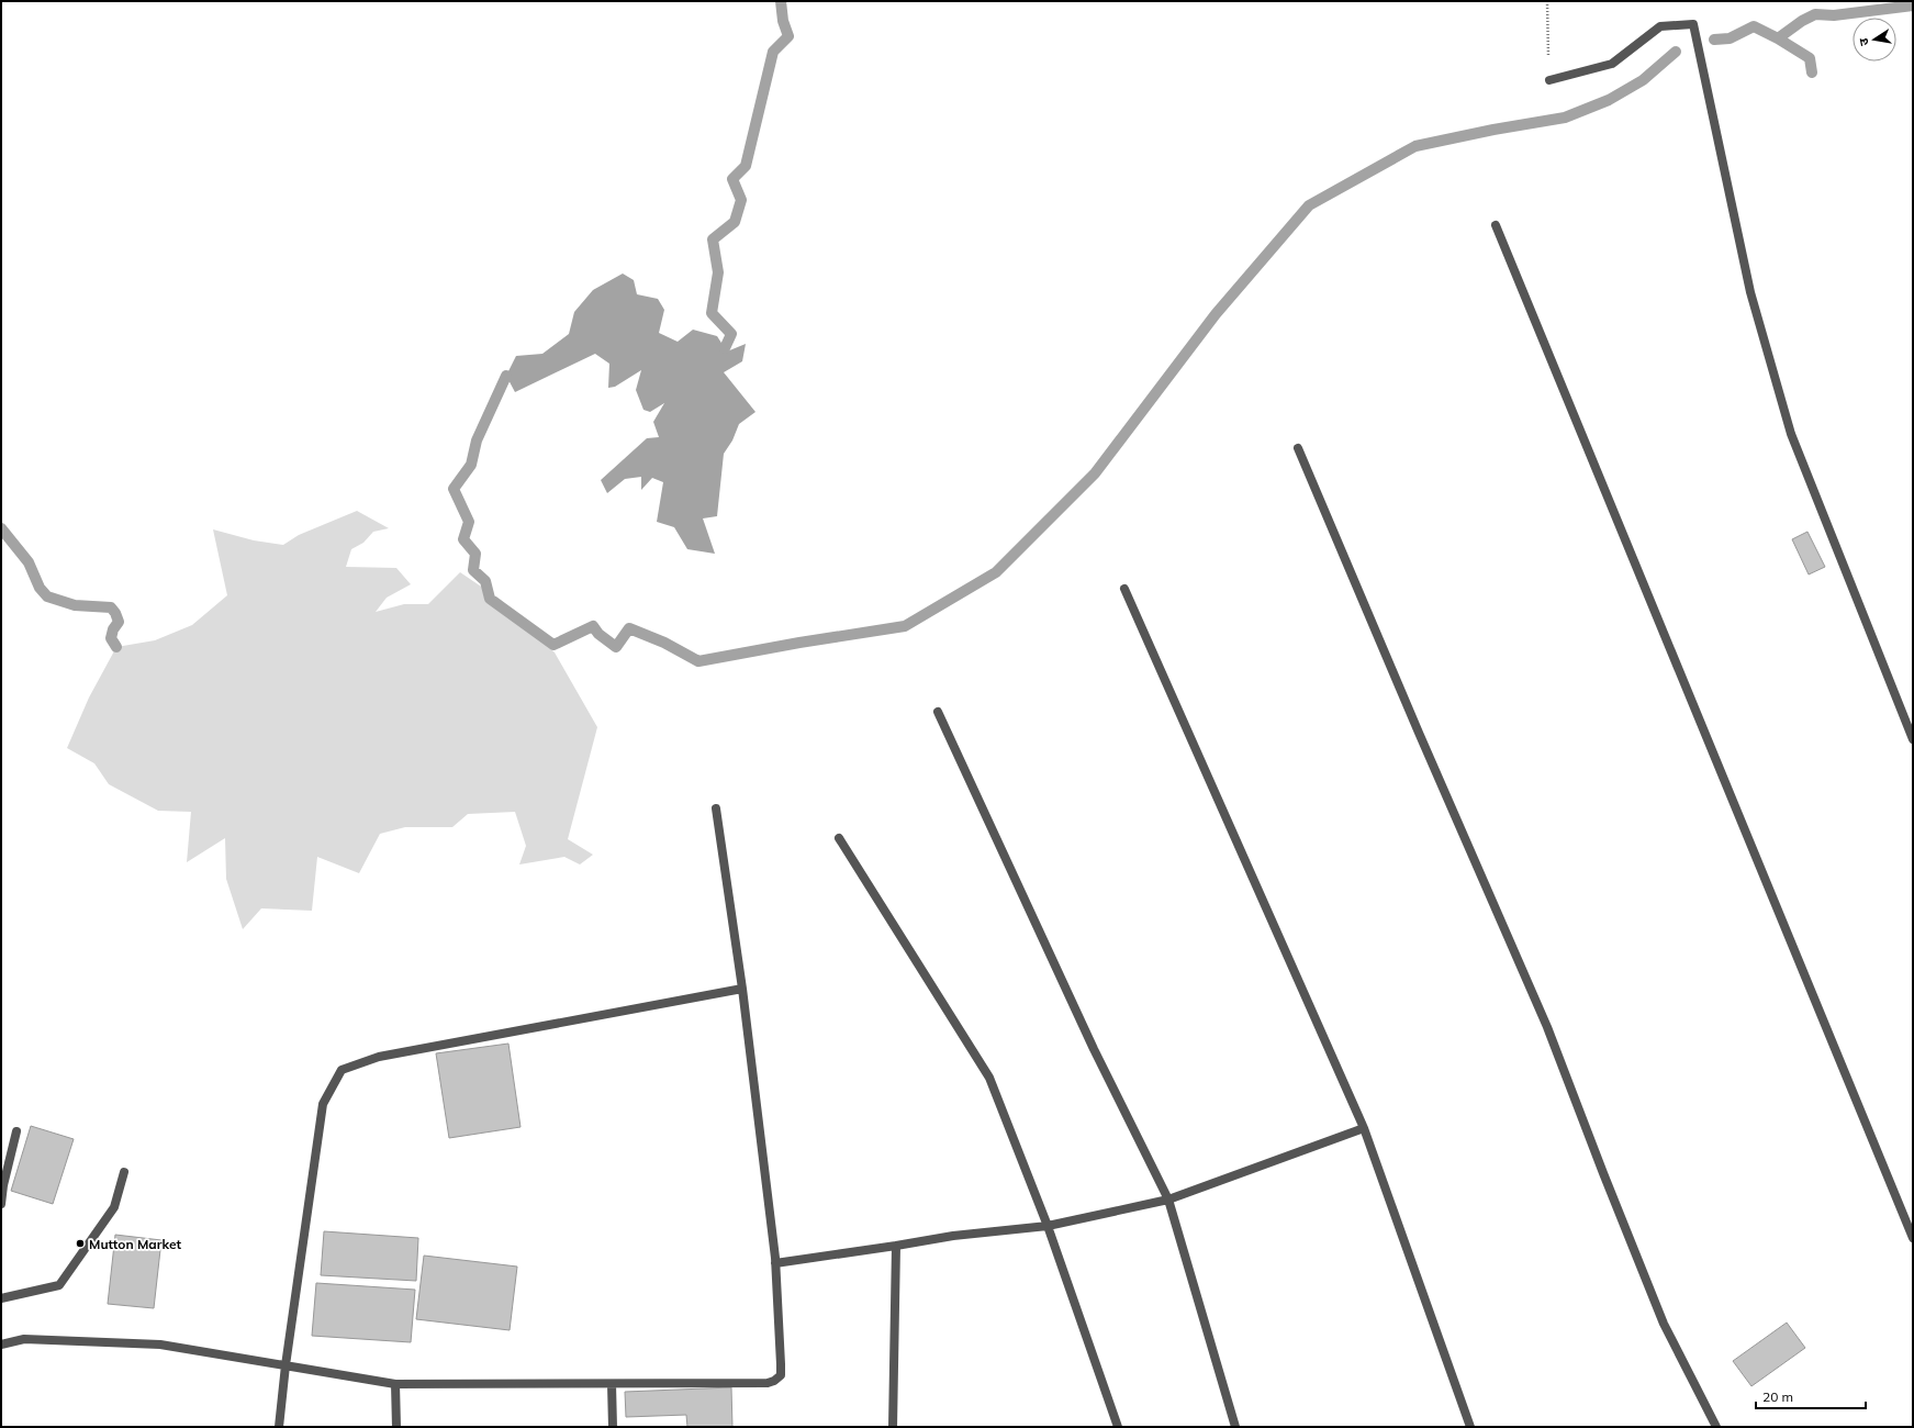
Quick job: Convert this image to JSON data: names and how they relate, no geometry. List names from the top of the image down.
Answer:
{
  "places": ["Mutton Market"],
  "scale_bar": "20 m",
  "north": "left"
}
